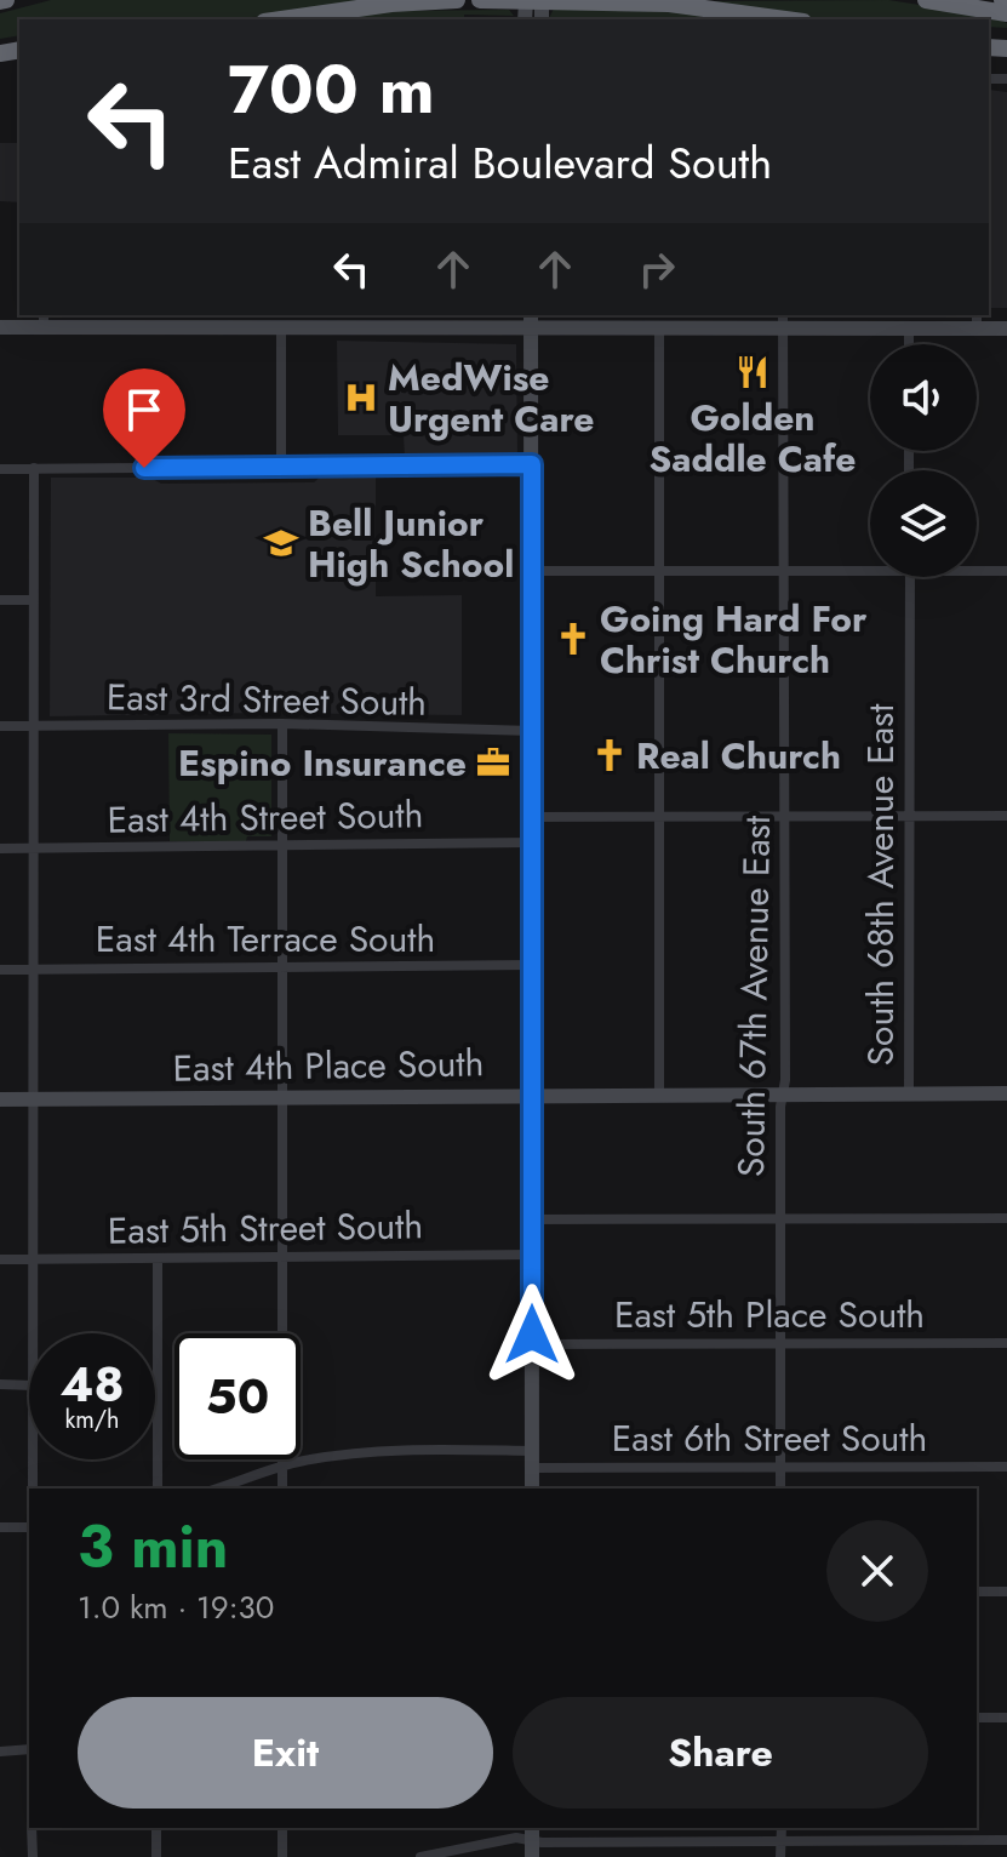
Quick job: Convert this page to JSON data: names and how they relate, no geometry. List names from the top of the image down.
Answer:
{
  "streets": {
    "main road": ["East 4th Place South"],
    "street": [
      "East 3rd Street South",
      "East 4th Street South",
      "South 68th Avenue East",
      "East 4th Terrace South",
      "South 67th Avenue East",
      "East 5th Street South",
      "East 5th Place South",
      "East 6th Street South"
    ]
  },
  "crossings": [
    ["South 68th Avenue East", "East 4th Place South"],
    ["South 67th Avenue East", "East 4th Place South"],
    ["South 67th Avenue East", "East 5th Place South"],
    ["South 67th Avenue East", "East 6th Street South"]
  ],
  "places": {
    "restaurant": ["Golden Saddle Cafe"],
    "hospital": ["MedWise Urgent Care"],
    "school or university": ["Bell Junior High School"],
    "church": ["Going Hard For Christ Church", "Real Church"],
    "office": ["Espino Insurance"]
  },
  "page": {
    "turn": ["700 m", "East Admiral Boulevard South"],
    "speed": "48 km/h",
    "limit": "50",
    "heading": ["3 min", "1.0 km · 19:30"],
    "buttons": ["Exit", "Share"]
  }
}
